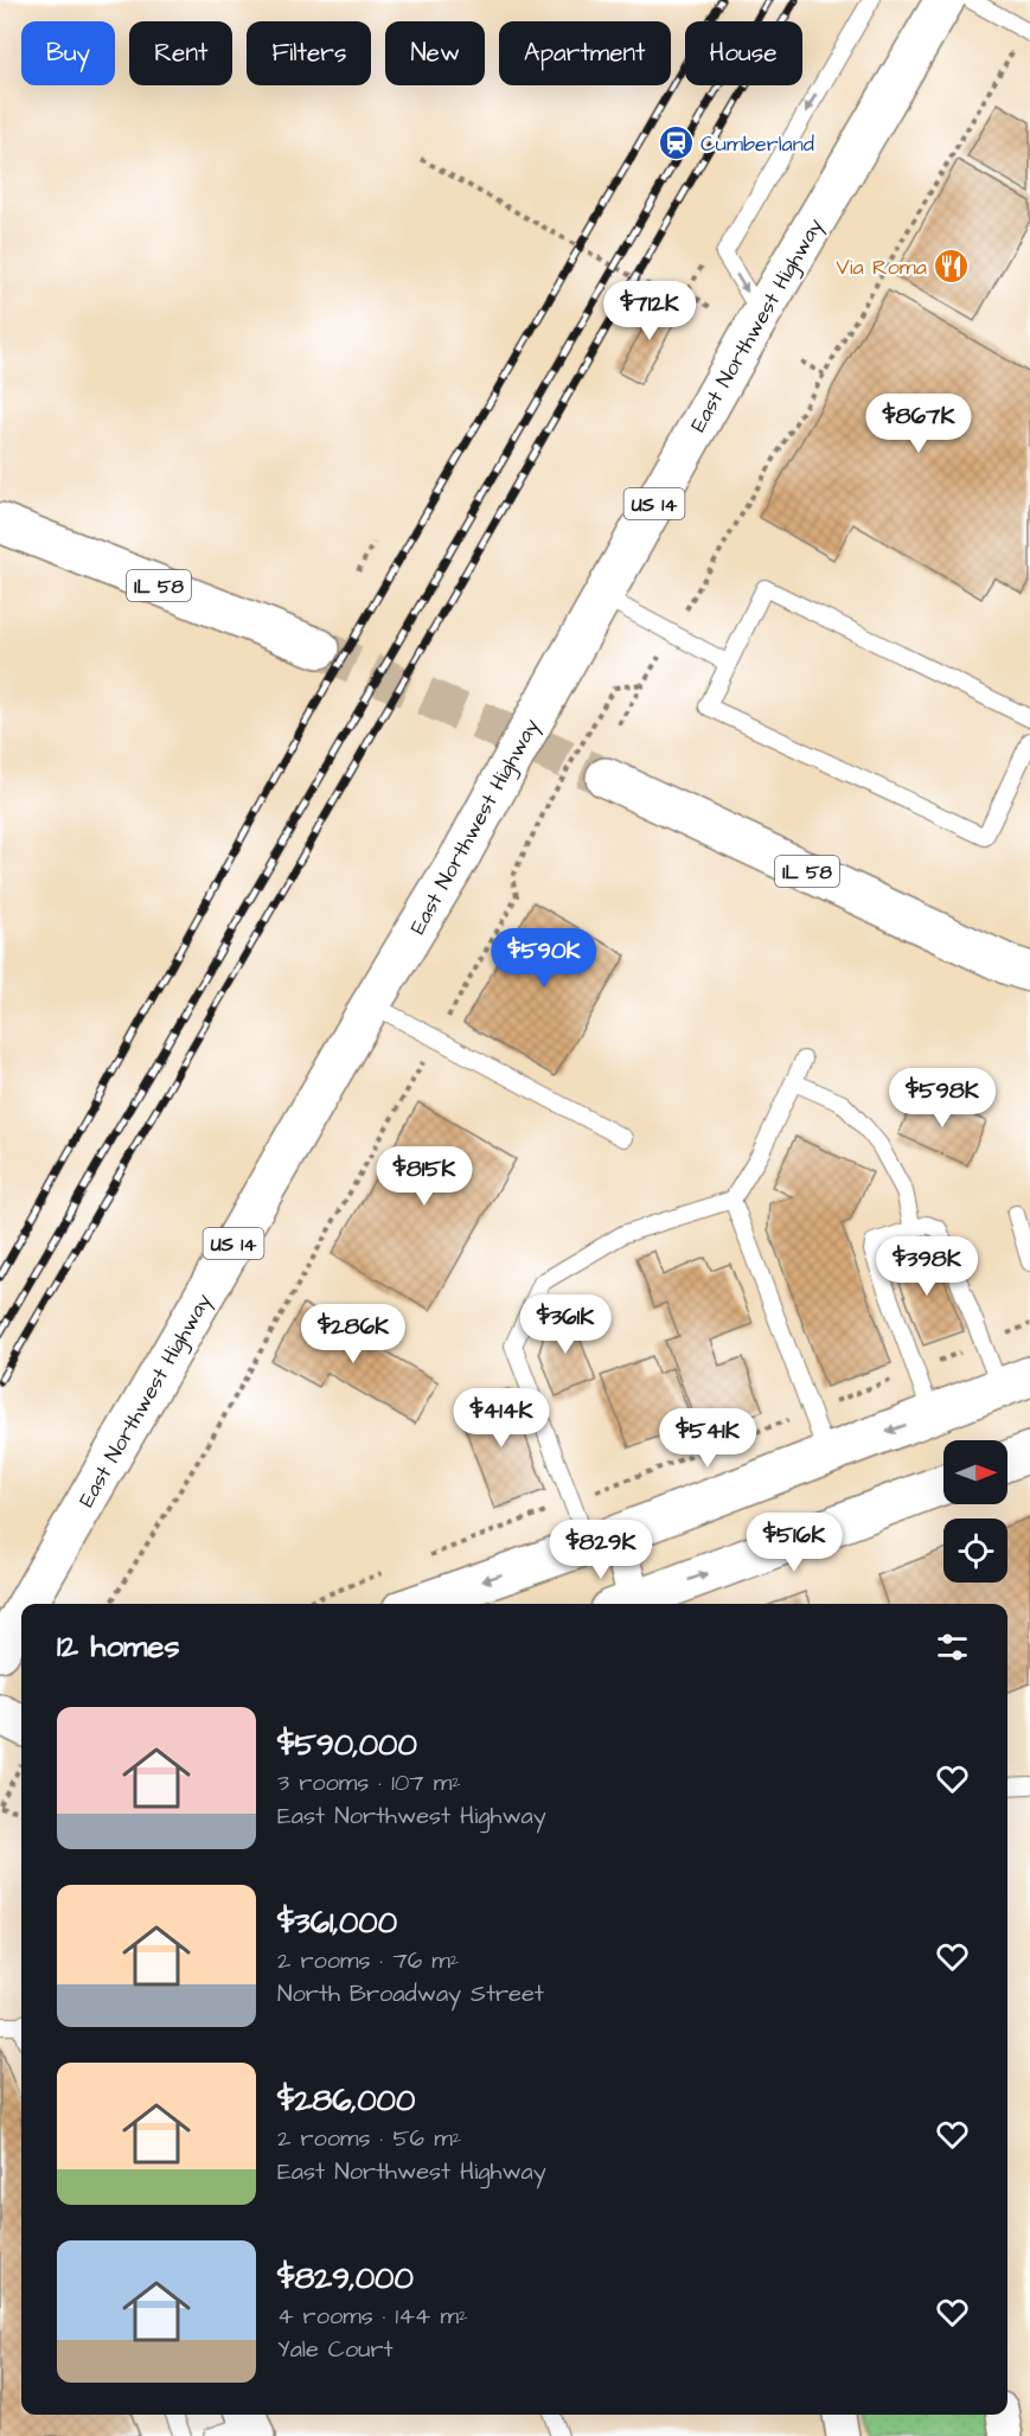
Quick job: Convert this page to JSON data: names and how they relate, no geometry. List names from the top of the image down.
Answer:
{
  "streets": {
    "main road": ["East Northwest Highway", "US 14", "IL 58"]
  },
  "places": {
    "station": ["Cumberland"],
    "restaurant": ["Via Roma"]
  },
  "north": "right",
  "page": {
    "chip": [
      "Buy",
      "Rent",
      "Filters",
      "New",
      "Apartment",
      "House"
    ],
    "price": [
      "$712K",
      "$867K",
      "$590K",
      "$598K",
      "$815K",
      "$398K",
      "$361K",
      "$286K",
      "$414K",
      "$541K",
      "$516K",
      "$829K"
    ],
    "heading": "12 homes",
    "list": [
      {
        "name": "$590,000",
        "note": "3 rooms · 107 m² · East Northwest Highway"
      },
      {
        "name": "$361,000",
        "note": "2 rooms · 76 m² · North Broadway Street"
      },
      {
        "name": "$286,000",
        "note": "2 rooms · 56 m² · East Northwest Highway"
      },
      {
        "name": "$829,000",
        "note": "4 rooms · 144 m² · Yale Court"
      }
    ]
  }
}
